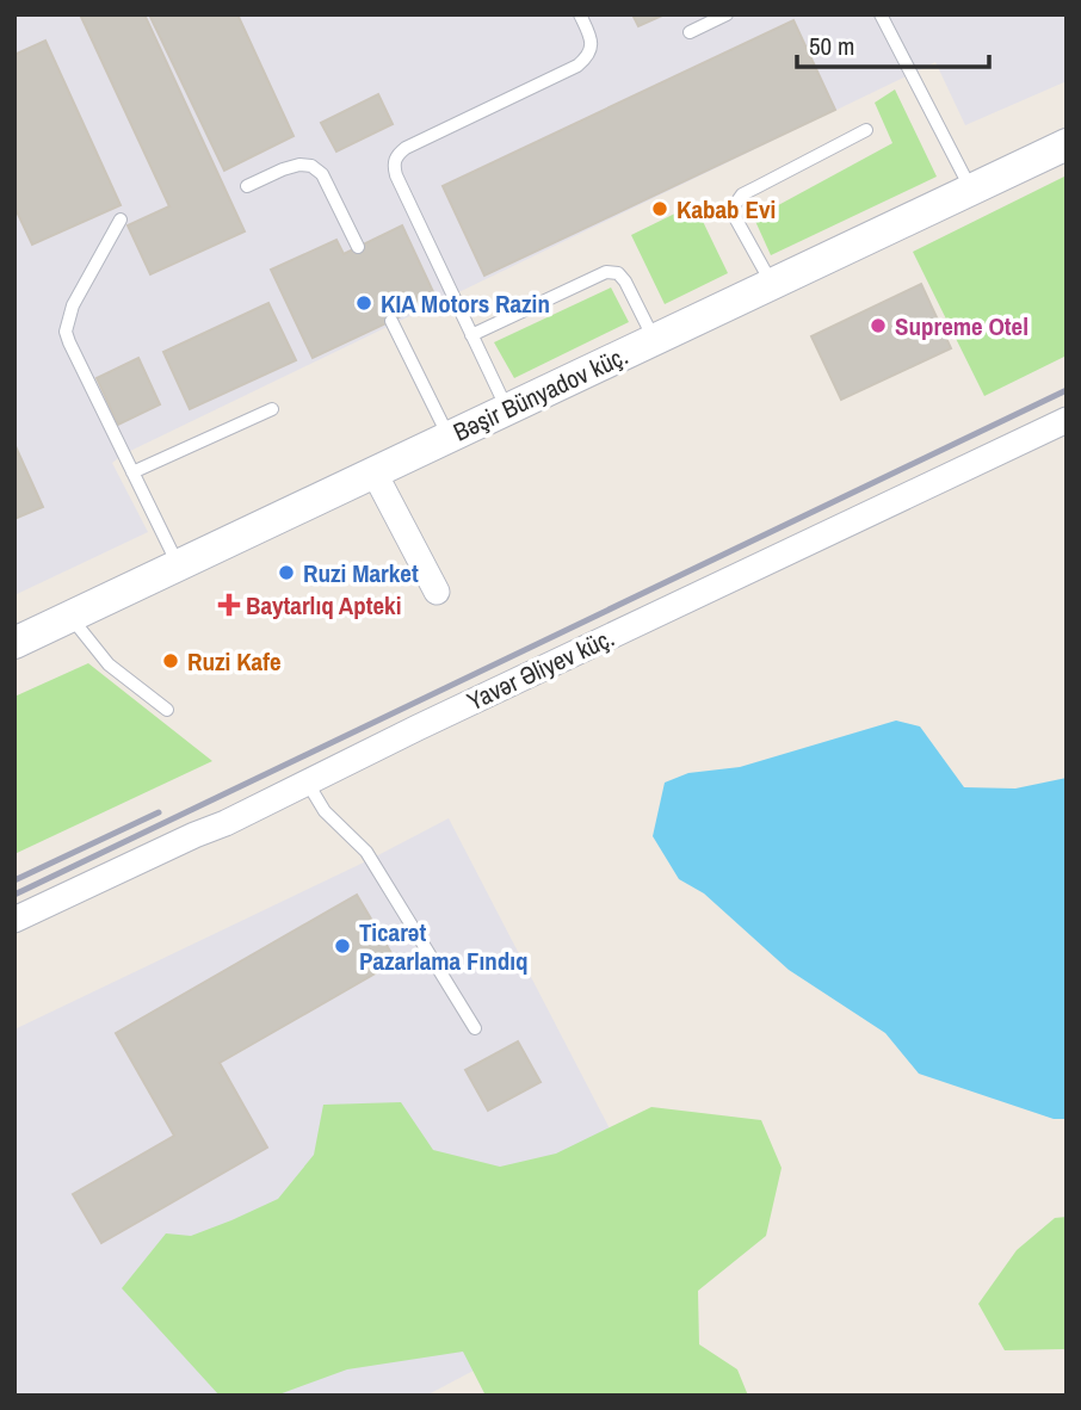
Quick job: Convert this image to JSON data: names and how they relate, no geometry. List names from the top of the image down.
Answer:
{
  "streets": {
    "street": ["Bəşir Bünyadov küç.", "Yavər Əliyev küç."]
  },
  "places": {
    "other": [
      "Kabab Evi",
      "KIA Motors Razin",
      "Supreme Otel",
      "Ruzi Market",
      "Ruzi Kafe",
      "Ticarət Pazarlama Fındıq"
    ],
    "health": ["Baytarlıq Apteki"]
  },
  "scale_bar": "50 m"
}
